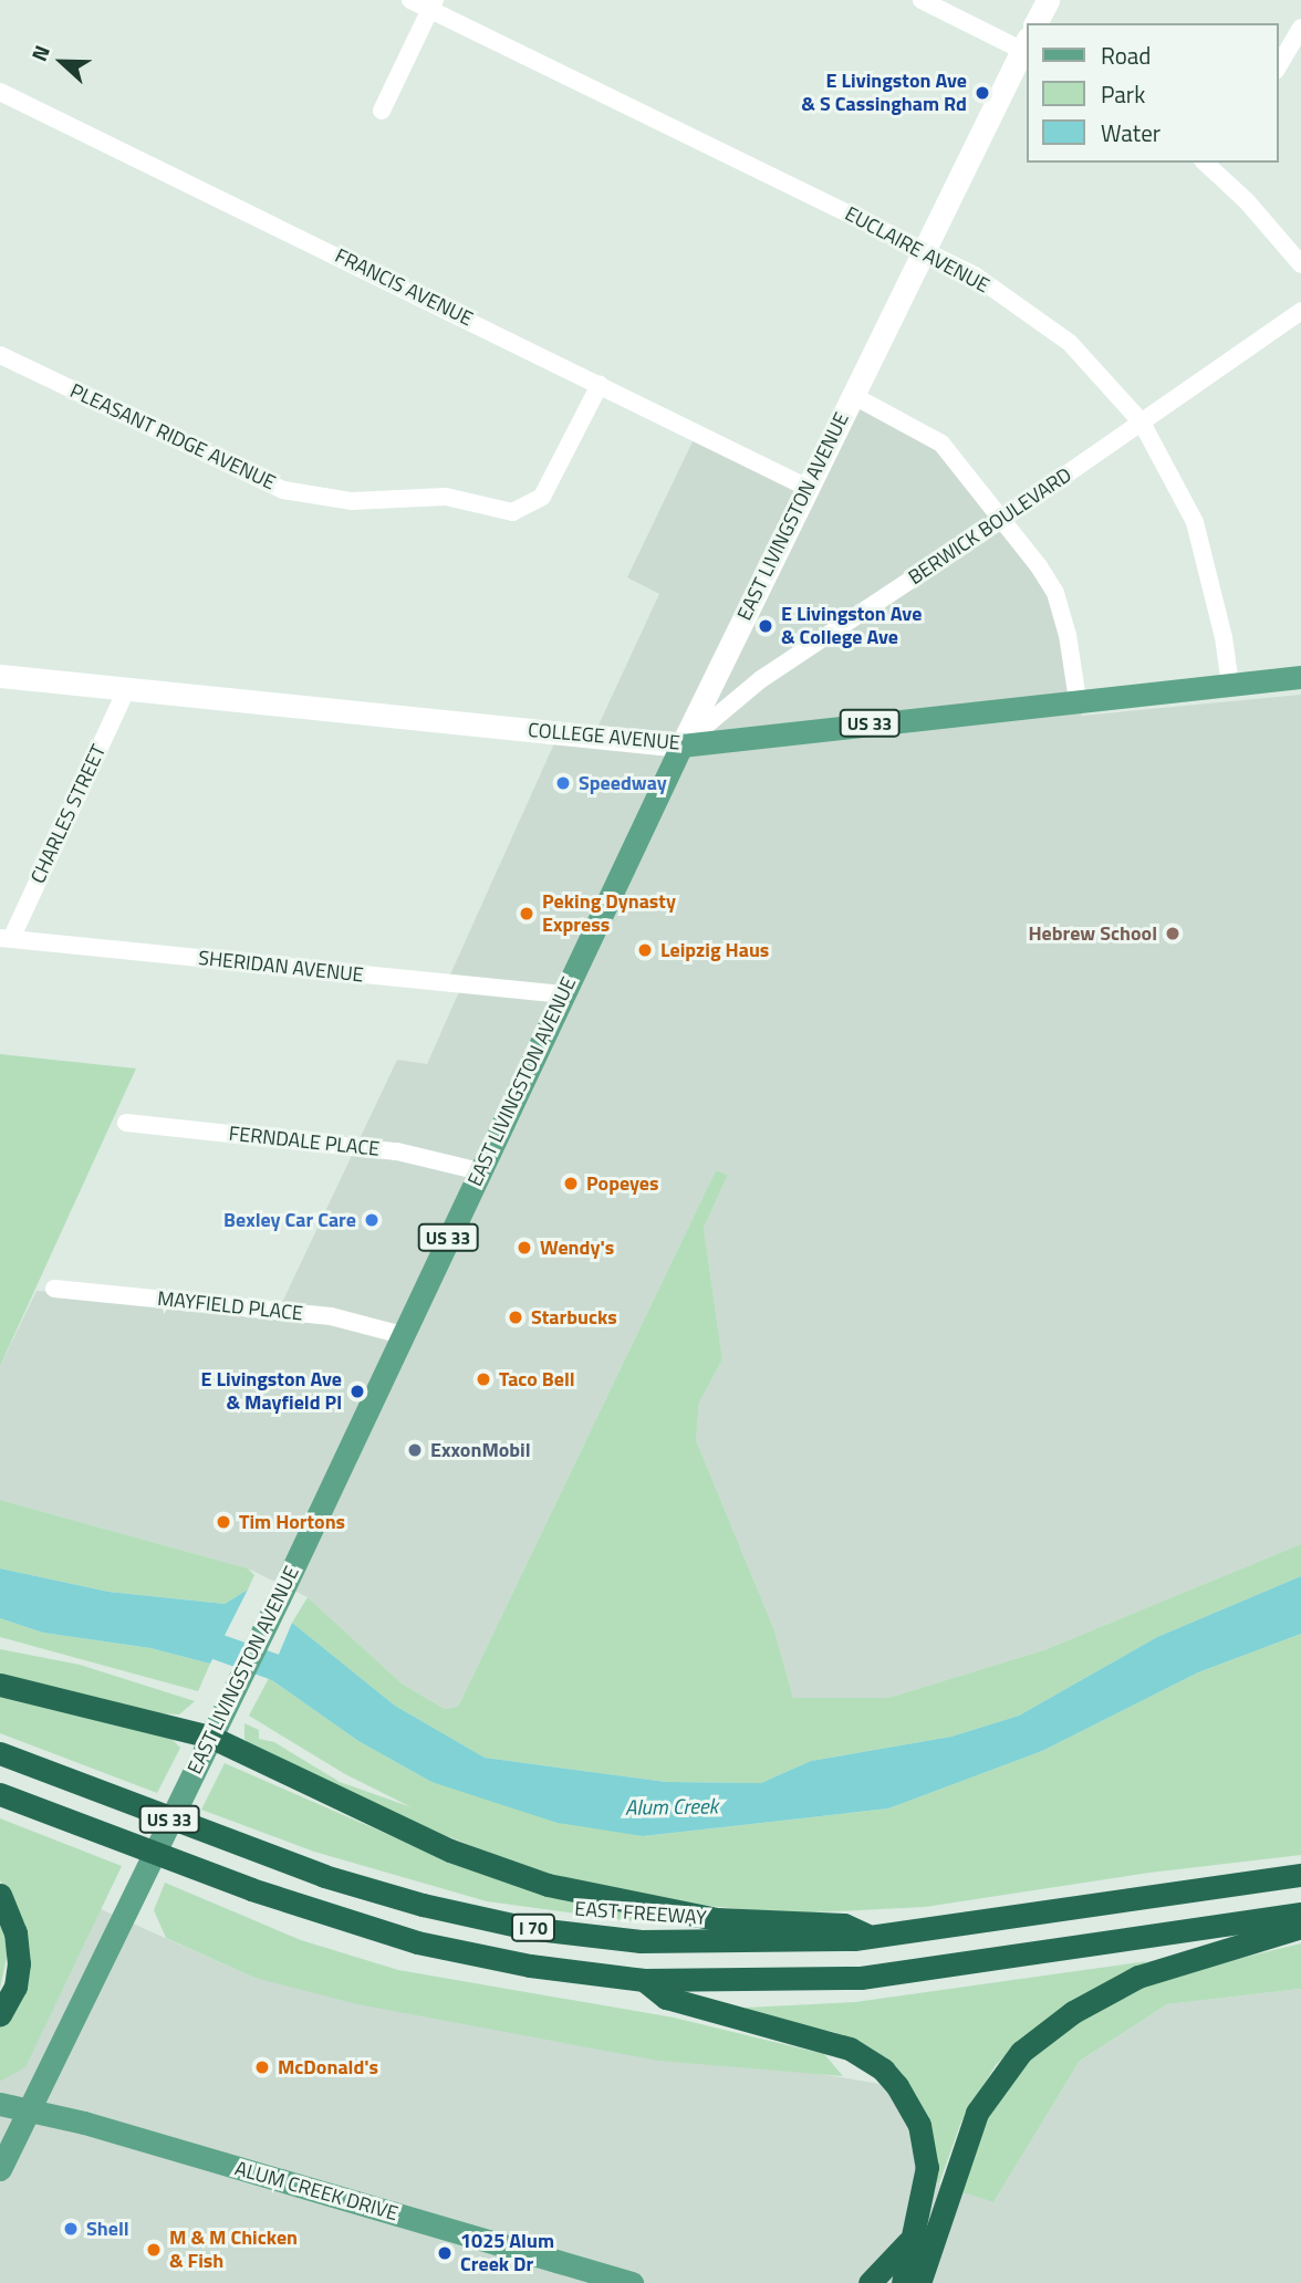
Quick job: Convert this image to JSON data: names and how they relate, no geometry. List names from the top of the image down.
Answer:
{
  "streets": {
    "highway": ["EAST FREEWAY", "I 70"],
    "main road": [
      "EAST LIVINGSTON AVENUE",
      "US 33",
      "COLLEGE AVENUE",
      "ALUM CREEK DRIVE"
    ],
    "street": [
      "EUCLAIRE AVENUE",
      "FRANCIS AVENUE",
      "PLEASANT RIDGE AVENUE",
      "BERWICK BOULEVARD",
      "CHARLES STREET",
      "SHERIDAN AVENUE",
      "FERNDALE PLACE",
      "MAYFIELD PLACE"
    ]
  },
  "crossings": [
    ["EUCLAIRE AVENUE", "EAST LIVINGSTON AVENUE"],
    ["EUCLAIRE AVENUE", "BERWICK BOULEVARD"],
    ["EUCLAIRE AVENUE", "COLLEGE AVENUE"],
    ["FRANCIS AVENUE", "PLEASANT RIDGE AVENUE"],
    ["FRANCIS AVENUE", "EAST LIVINGSTON AVENUE"],
    ["EAST LIVINGSTON AVENUE", "BERWICK BOULEVARD"],
    ["EAST LIVINGSTON AVENUE", "COLLEGE AVENUE"],
    ["EAST LIVINGSTON AVENUE", "SHERIDAN AVENUE"],
    ["EAST LIVINGSTON AVENUE", "FERNDALE PLACE"],
    ["EAST LIVINGSTON AVENUE", "MAYFIELD PLACE"],
    ["EAST LIVINGSTON AVENUE", "ALUM CREEK DRIVE"],
    ["BERWICK BOULEVARD", "COLLEGE AVENUE"],
    ["COLLEGE AVENUE", "CHARLES STREET"],
    ["CHARLES STREET", "SHERIDAN AVENUE"]
  ],
  "water": ["Alum Creek"],
  "places": [
    "E Livingston Ave & S Cassingham Rd",
    "E Livingston Ave & College Ave",
    "Speedway",
    "Peking Dynasty Express",
    "Hebrew School",
    "Leipzig Haus",
    "Popeyes",
    "Bexley Car Care",
    "Wendy's",
    "Starbucks",
    "Taco Bell",
    "E Livingston Ave & Mayfield Pl",
    "ExxonMobil",
    "Tim Hortons",
    "McDonald's",
    "Shell",
    "M & M Chicken & Fish",
    "1025 Alum Creek Dr"
  ],
  "legend": ["Road", "Park", "Water"],
  "north": "left"
}
